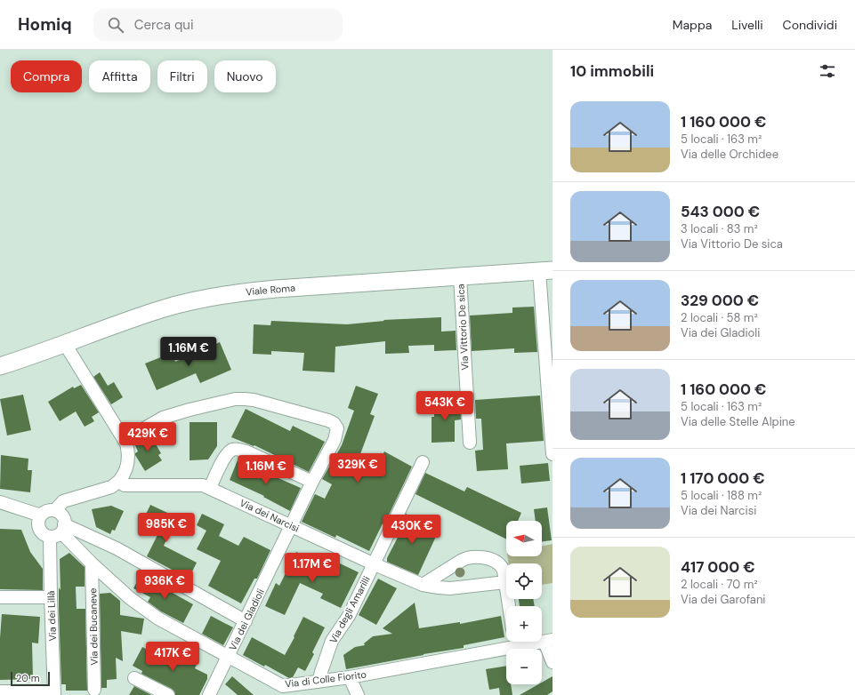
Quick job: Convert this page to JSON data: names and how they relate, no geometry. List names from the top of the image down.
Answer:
{
  "streets": {
    "street": [
      "Viale Roma",
      "Via Vittorio De sica",
      "Via dei Narcisi",
      "Via degli Amarilli",
      "Via dei Lillà",
      "Via dei Gladioli",
      "Via dei Bucaneve",
      "Via di Colle Fiorito"
    ]
  },
  "crossings": [
    ["Viale Roma", "Via Vittorio De sica"],
    ["Via dei Narcisi", "Via degli Amarilli"],
    ["Via dei Narcisi", "Via dei Gladioli"],
    ["Via degli Amarilli", "Via di Colle Fiorito"],
    ["Via dei Lillà", "Via di Colle Fiorito"],
    ["Via dei Gladioli", "Via di Colle Fiorito"],
    ["Via dei Bucaneve", "Via di Colle Fiorito"]
  ],
  "scale_bar": "20 m",
  "north": "left",
  "page": {
    "header": "Homiq",
    "search": "Cerca qui",
    "nav": ["Mappa", "Livelli", "Condividi"],
    "heading": "10 immobili",
    "chip": [
      "Compra",
      "Affitta",
      "Filtri",
      "Nuovo"
    ],
    "list": [
      {
        "name": "1 160 000 €",
        "note": "5 locali · 163 m² · Via delle Orchidee"
      },
      {
        "name": "543 000 €",
        "note": "3 locali · 83 m² · Via Vittorio De sica"
      },
      {
        "name": "329 000 €",
        "note": "2 locali · 58 m² · Via dei Gladioli"
      },
      {
        "name": "1 160 000 €",
        "note": "5 locali · 163 m² · Via delle Stelle Alpine"
      },
      {
        "name": "1 170 000 €",
        "note": "5 locali · 188 m² · Via dei Narcisi"
      },
      {
        "name": "417 000 €",
        "note": "2 locali · 70 m² · Via dei Garofani"
      }
    ],
    "price": [
      "1.16M €",
      "543K €",
      "429K €",
      "329K €",
      "1.16M €",
      "985K €",
      "430K €",
      "1.17M €",
      "936K €",
      "417K €"
    ],
    "map_buttons": ["+", "−"],
    "scale": "20 m"
  }
}
